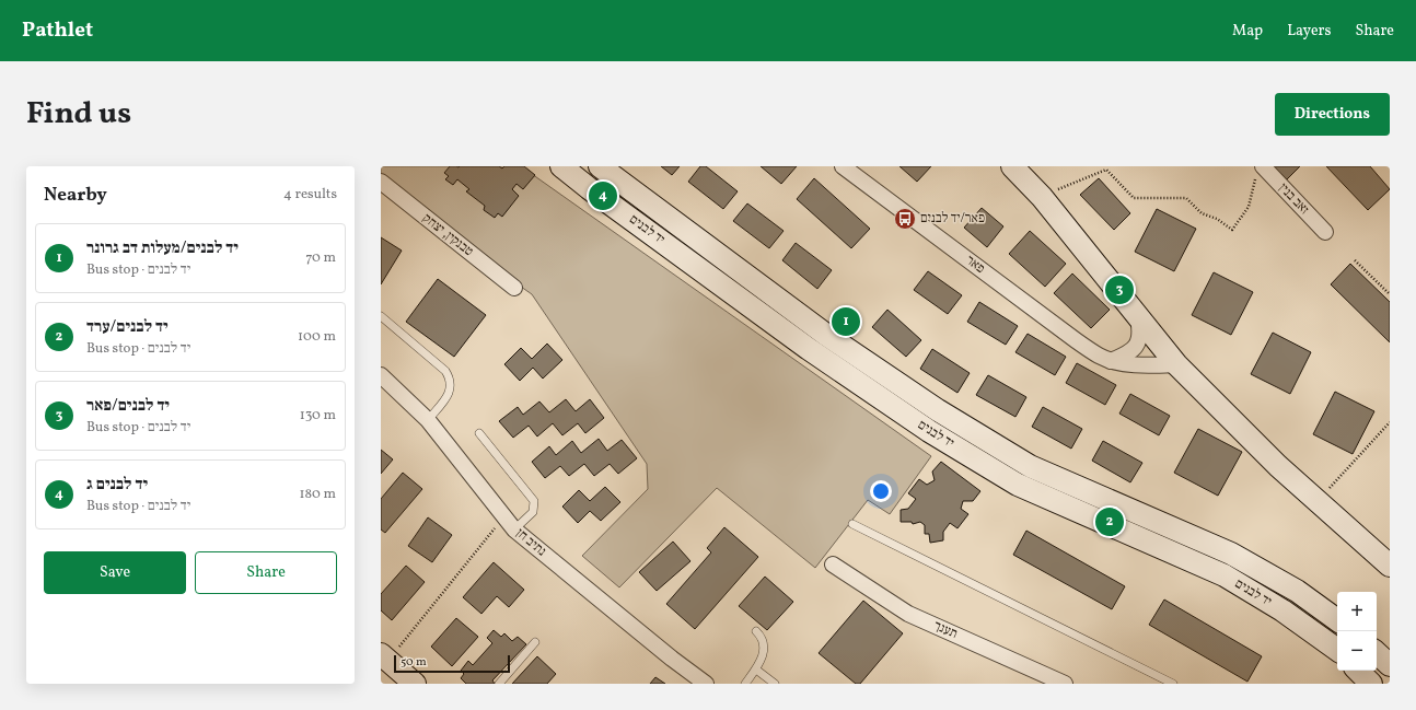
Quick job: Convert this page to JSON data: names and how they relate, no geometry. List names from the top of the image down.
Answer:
{
  "streets": {
    "street": [
      "זאב בנין",
      "יד לבנים",
      "טבנקין, יצחק",
      "פאר",
      "נתיב חן",
      "תענך"
    ]
  },
  "places": {
    "bus stop": ["פאר/יד לבנים"]
  },
  "scale_bar": "50 m",
  "page": {
    "header": "Pathlet",
    "nav": ["Map", "Layers", "Share"],
    "title": "Find us",
    "buttons": [
      "Directions",
      ["Save", "Share"]
    ],
    "heading": ["Nearby", "4 results"],
    "pins": [
      "4",
      "3",
      "1",
      "2"
    ],
    "list": [
      {
        "mark": "1",
        "name": "יד לבנים/מעלות דב גרונר",
        "note": "Bus stop · יד לבנים",
        "value": "70 m"
      },
      {
        "mark": "2",
        "name": "יד לבנים/ערד",
        "note": "Bus stop · יד לבנים",
        "value": "100 m"
      },
      {
        "mark": "3",
        "name": "יד לבנים/פאר",
        "note": "Bus stop · יד לבנים",
        "value": "130 m"
      },
      {
        "mark": "4",
        "name": "יד לבנים ג",
        "note": "Bus stop · יד לבנים",
        "value": "180 m"
      }
    ],
    "map_buttons": ["+", "−"],
    "scale": "50 m"
  }
}
